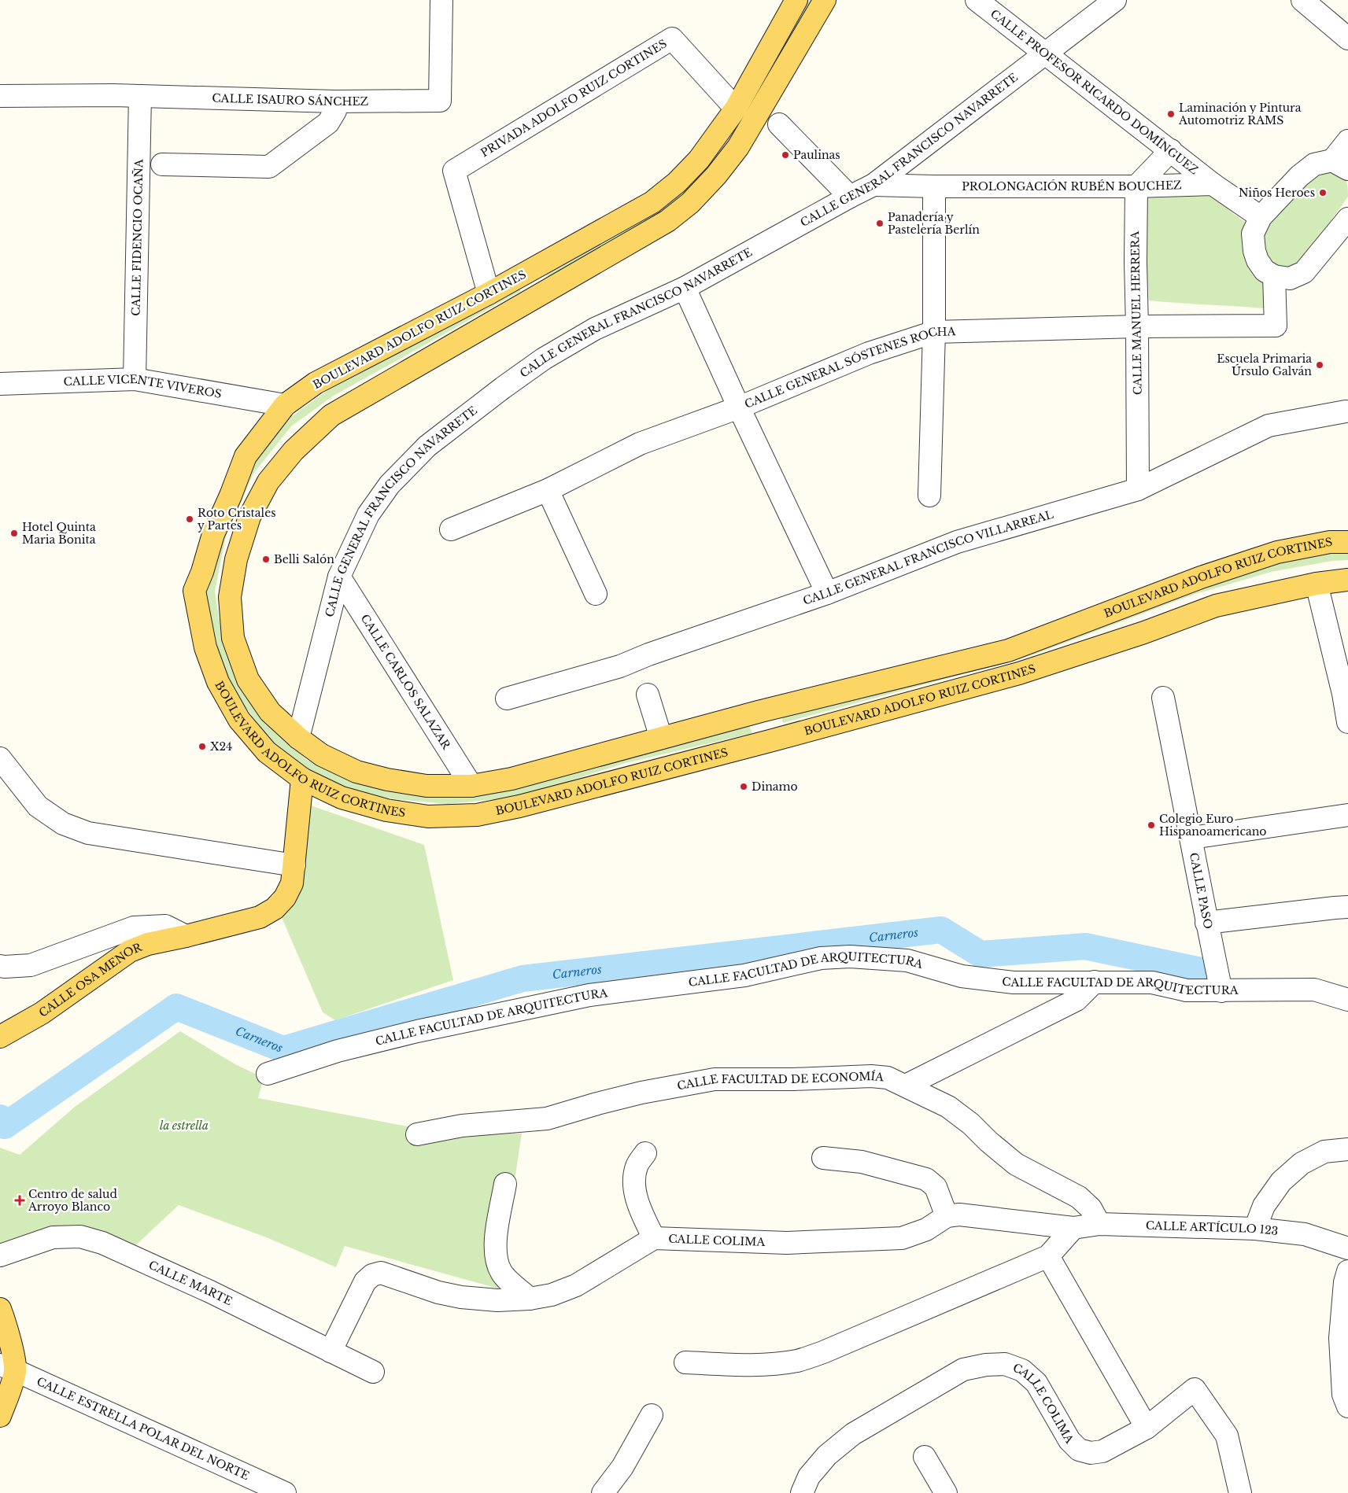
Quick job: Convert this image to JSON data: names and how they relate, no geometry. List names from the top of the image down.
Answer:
{
  "streets": {
    "main road": ["BOULEVARD ADOLFO RUIZ CORTINES", "CALLE OSA MENOR"],
    "street": [
      "CALLE PROFESOR RICARDO DOMÍNGUEZ",
      "PRIVADA ADOLFO RUIZ CORTINES",
      "CALLE ISAURO SÁNCHEZ",
      "CALLE GENERAL FRANCISCO NAVARRETE",
      "PROLONGACIÓN RUBÉN BOUCHEZ",
      "CALLE FIDENCIO OCAÑA",
      "CALLE MANUEL HERRERA",
      "CALLE GENERAL SÓSTENES ROCHA",
      "CALLE VICENTE VIVEROS",
      "CALLE GENERAL FRANCISCO VILLARREAL",
      "CALLE CARLOS SALAZAR",
      "CALLE PASO",
      "CALLE FACULTAD DE ARQUITECTURA",
      "CALLE FACULTAD DE ECONOMÍA",
      "CALLE ARTÍCULO 123",
      "CALLE COLIMA",
      "CALLE MARTE",
      "CALLE ESTRELLA POLAR DEL NORTE"
    ]
  },
  "crossings": [
    ["CALLE PROFESOR RICARDO DOMÍNGUEZ", "CALLE GENERAL FRANCISCO NAVARRETE"],
    ["CALLE PROFESOR RICARDO DOMÍNGUEZ", "PROLONGACIÓN RUBÉN BOUCHEZ"],
    ["PRIVADA ADOLFO RUIZ CORTINES", "BOULEVARD ADOLFO RUIZ CORTINES"],
    ["CALLE ISAURO SÁNCHEZ", "CALLE FIDENCIO OCAÑA"],
    ["CALLE GENERAL FRANCISCO NAVARRETE", "PROLONGACIÓN RUBÉN BOUCHEZ"],
    ["CALLE GENERAL FRANCISCO NAVARRETE", "BOULEVARD ADOLFO RUIZ CORTINES"],
    ["CALLE GENERAL FRANCISCO NAVARRETE", "CALLE CARLOS SALAZAR"],
    ["PROLONGACIÓN RUBÉN BOUCHEZ", "CALLE MANUEL HERRERA"],
    ["CALLE FIDENCIO OCAÑA", "CALLE VICENTE VIVEROS"],
    ["CALLE MANUEL HERRERA", "CALLE GENERAL SÓSTENES ROCHA"],
    ["CALLE MANUEL HERRERA", "CALLE GENERAL FRANCISCO VILLARREAL"],
    ["BOULEVARD ADOLFO RUIZ CORTINES", "CALLE VICENTE VIVEROS"],
    ["BOULEVARD ADOLFO RUIZ CORTINES", "CALLE CARLOS SALAZAR"],
    ["BOULEVARD ADOLFO RUIZ CORTINES", "CALLE OSA MENOR"],
    ["CALLE PASO", "CALLE FACULTAD DE ARQUITECTURA"],
    ["CALLE FACULTAD DE ECONOMÍA", "CALLE ARTÍCULO 123"],
    ["CALLE COLIMA", "CALLE MARTE"]
  ],
  "water": ["Carneros"],
  "parks": ["la estrella"],
  "places": {
    "other": [
      "Laminación y Pintura Automotriz RAMS",
      "Paulinas",
      "Niños Heroes",
      "Panadería y Pastelería Berlín",
      "Escuela Primaria Úrsulo Galván",
      "Roto Cristales y Partes",
      "Hotel Quinta Maria Bonita",
      "Belli Salón",
      "X24",
      "Dinamo",
      "Colegio Euro Hispanoamericano"
    ],
    "health": ["Centro de salud Arroyo Blanco"]
  }
}
